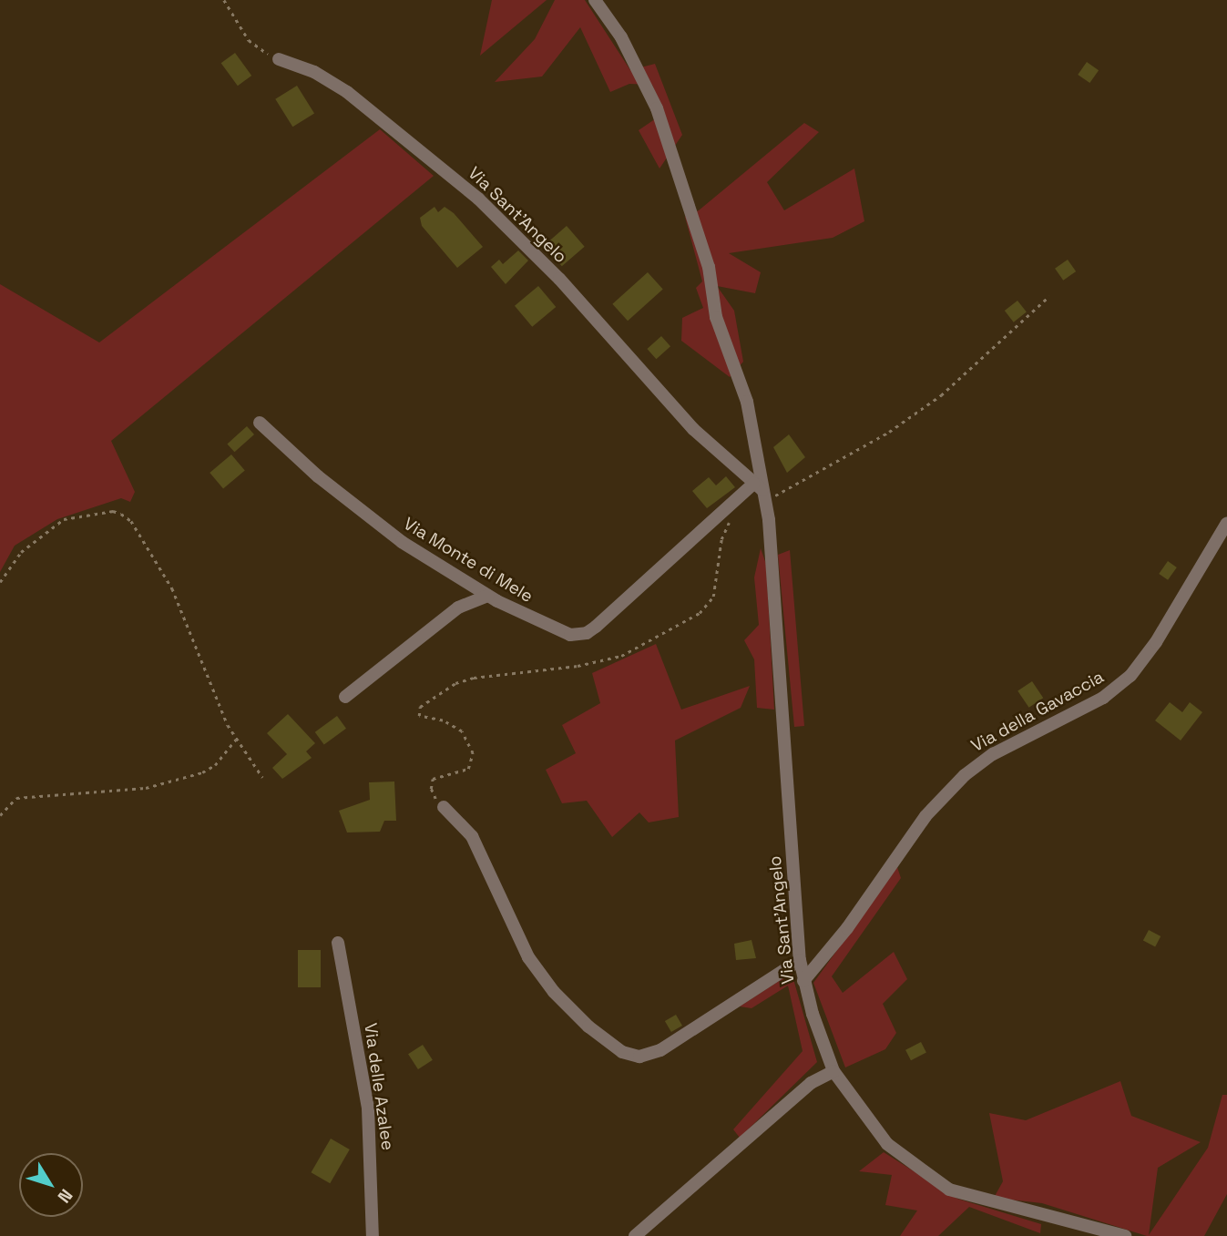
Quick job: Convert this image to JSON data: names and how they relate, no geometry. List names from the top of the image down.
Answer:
{
  "streets": {
    "street": [
      "Via Sant'Angelo",
      "Via Monte di Mele",
      "Via della Gavaccia",
      "Via delle Azalee"
    ]
  },
  "crossings": [
    ["Via Sant'Angelo", "Via Monte di Mele"],
    ["Via Sant'Angelo", "Via della Gavaccia"]
  ],
  "north": "bottom right"
}
